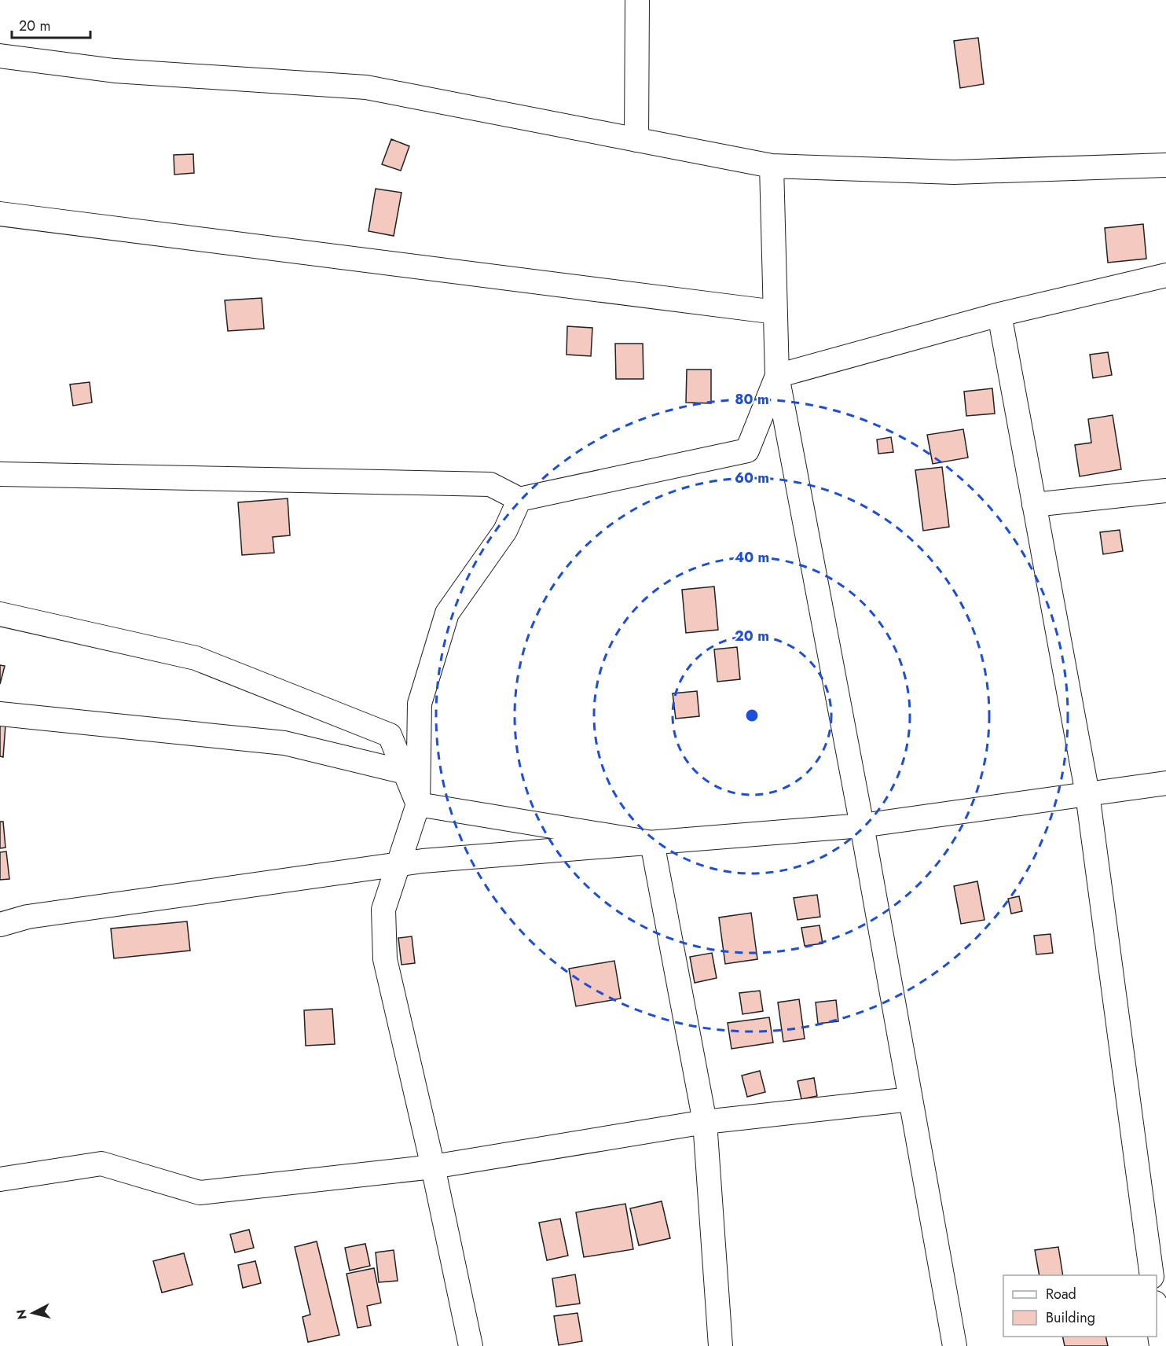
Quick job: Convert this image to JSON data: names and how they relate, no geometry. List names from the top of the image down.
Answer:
{
  "legend": ["Road", "Building"],
  "scale_bar": "20 m",
  "north": "left",
  "rings": [
    "80 m",
    "60 m",
    "40 m",
    "20 m"
  ]
}
